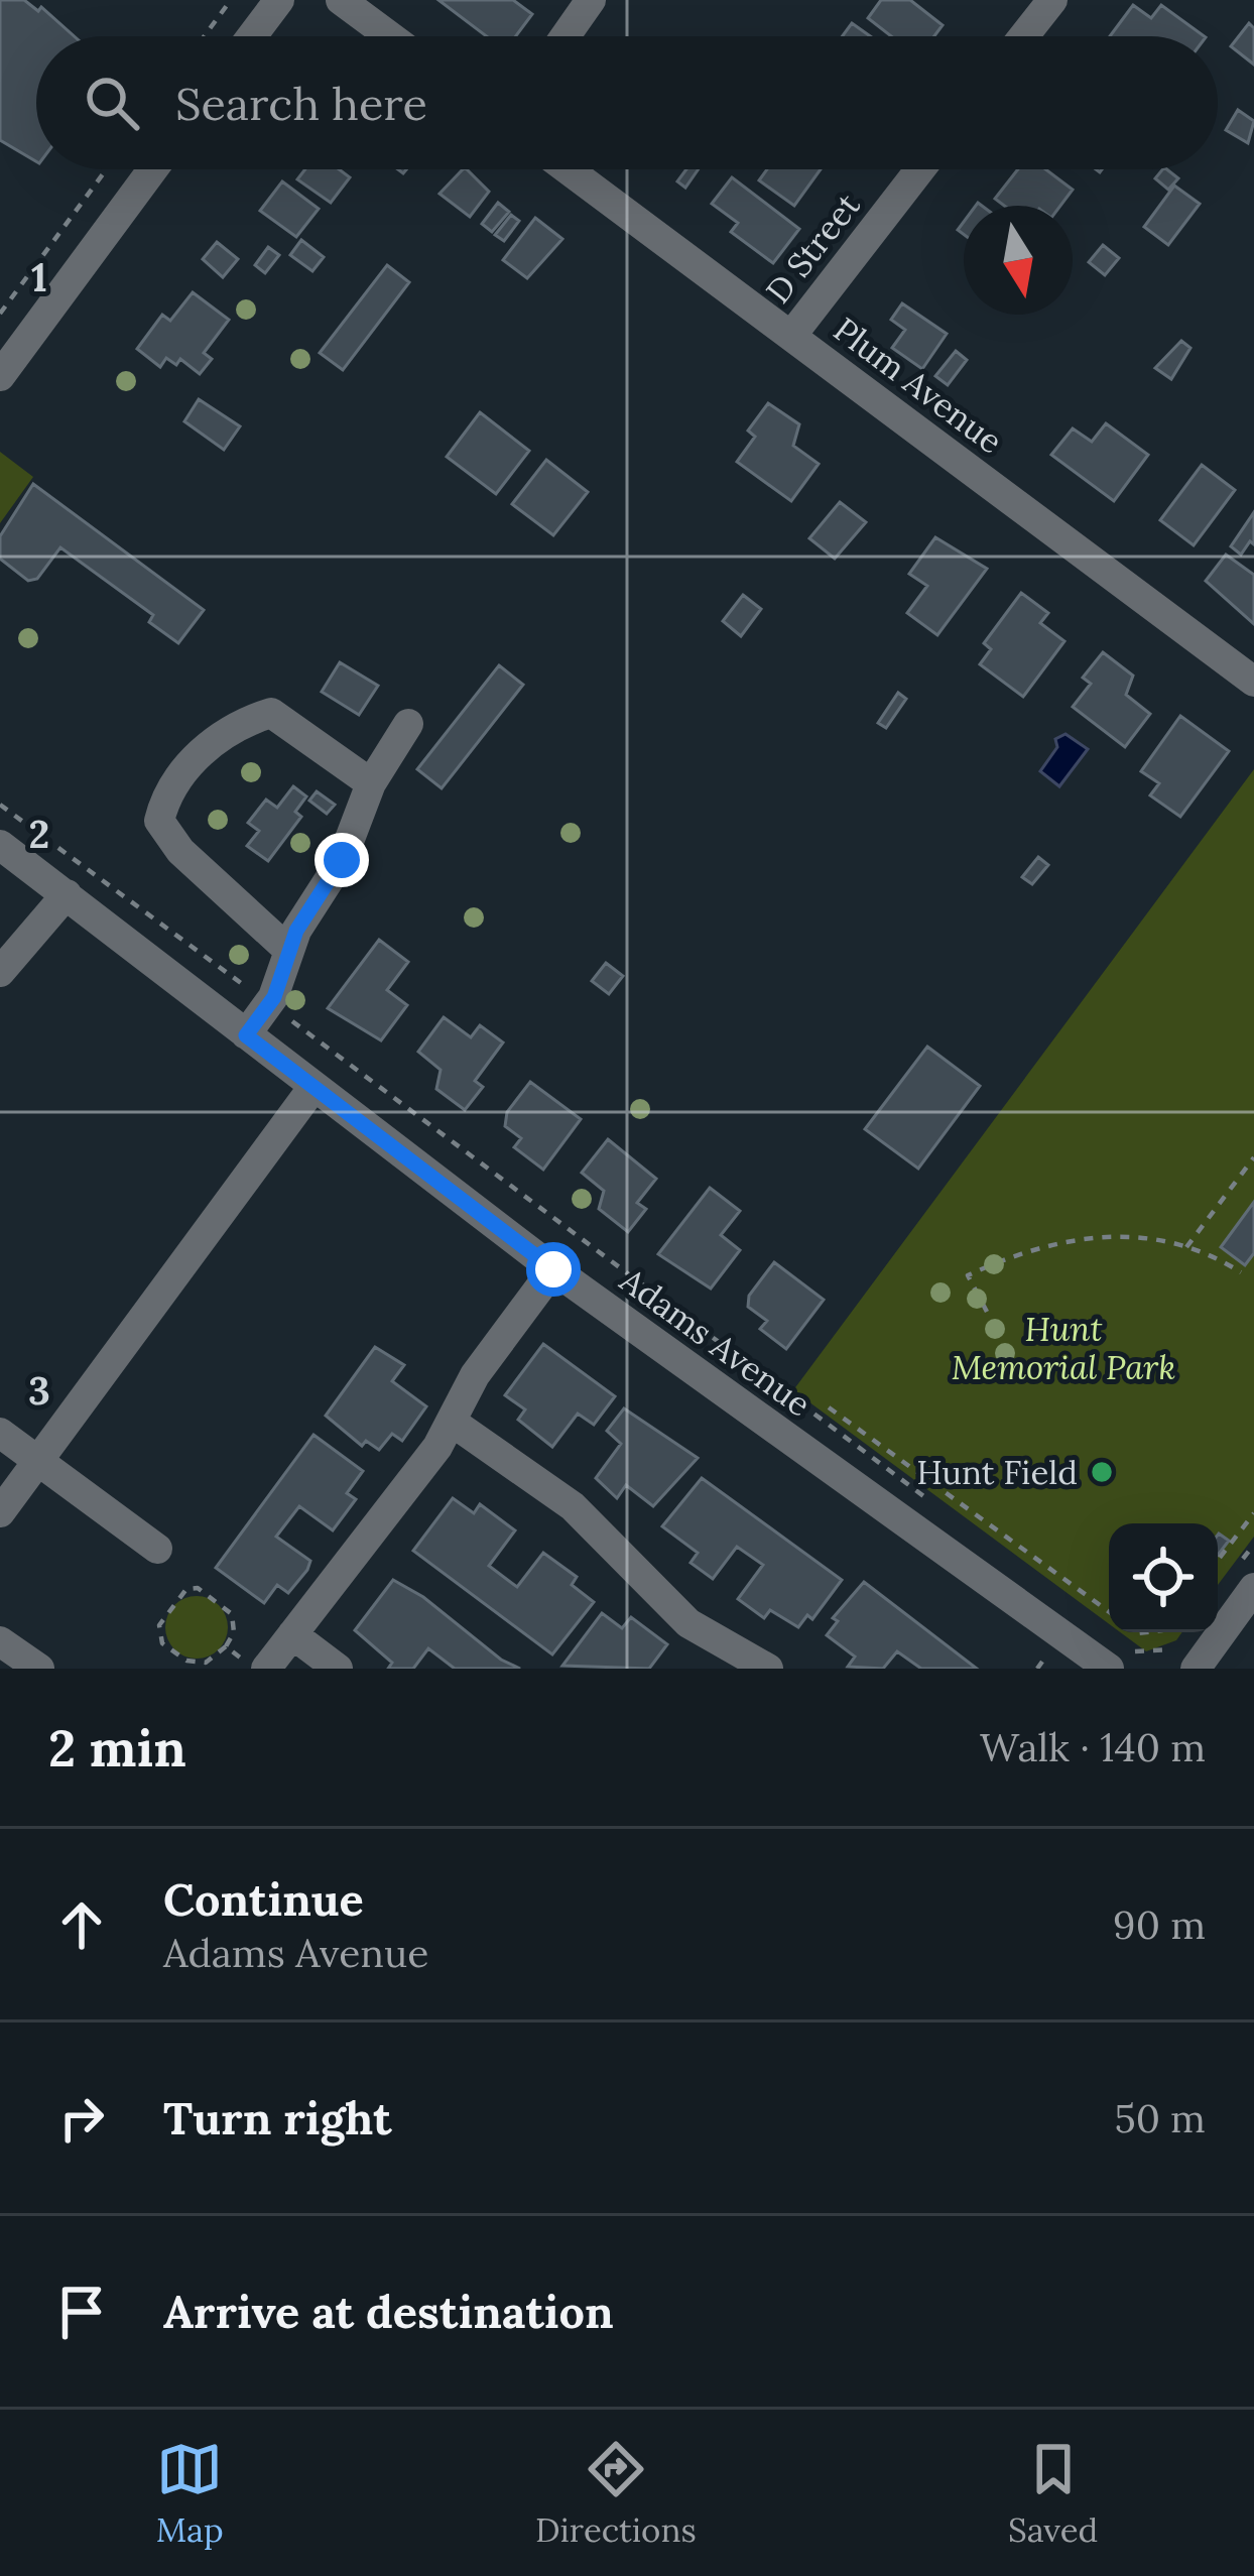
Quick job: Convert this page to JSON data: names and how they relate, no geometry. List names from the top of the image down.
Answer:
{
  "streets": {
    "street": ["D Street", "Plum Avenue", "Adams Avenue"]
  },
  "crossings": [
    ["D Street", "Plum Avenue"]
  ],
  "parks": ["Hunt Memorial Park"],
  "places": ["Hunt Field"],
  "north": "bottom",
  "page": {
    "search": "Search here",
    "heading": ["2 min", "Walk · 140 m"],
    "list": [
      ["Continue", "Adams Avenue", "90 m"],
      ["Turn right", "50 m"],
      "Arrive at destination"
    ],
    "nav": ["Map", "Directions", "Saved"]
  },
  "grid": {
    "rows": ["1", "2", "3"]
  }
}
